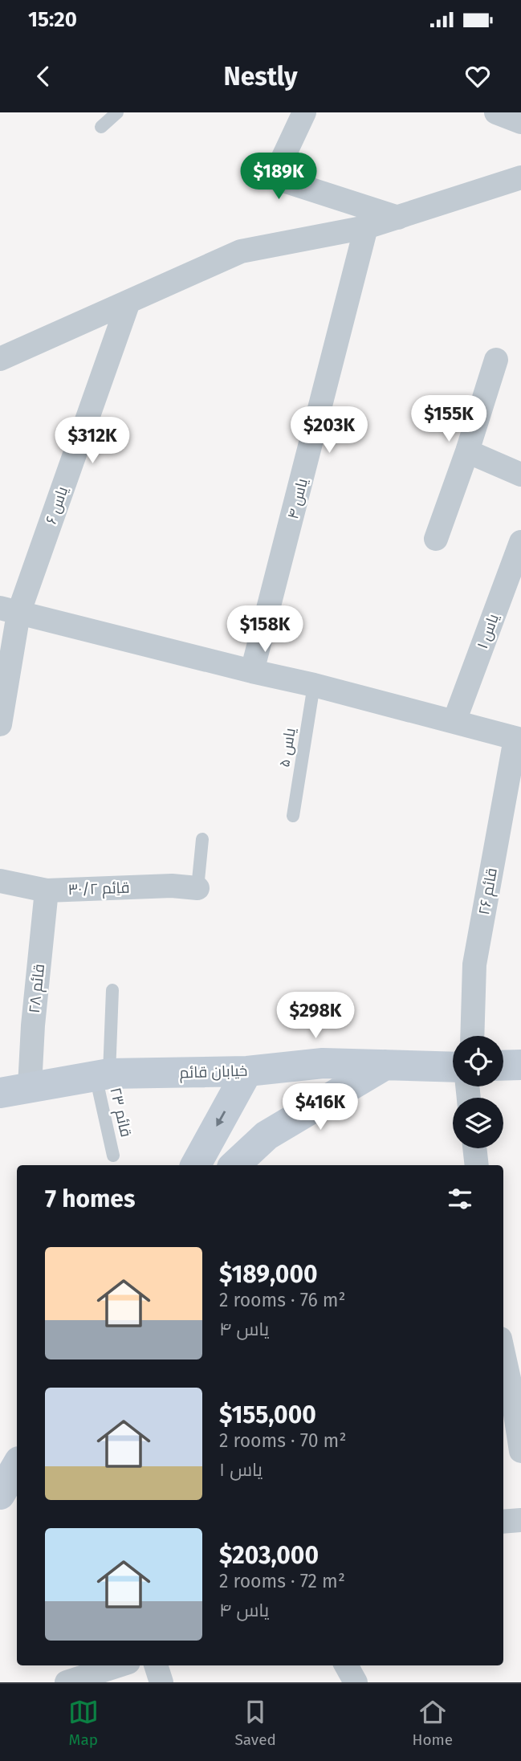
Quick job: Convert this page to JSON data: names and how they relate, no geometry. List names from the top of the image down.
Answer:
{
  "streets": {
    "street": [
      "یاس ۴",
      "یاس ۶",
      "یاس ۱",
      "قاِئم ۳۰/۲",
      "قائم ۲۶",
      "قائم ۲۸",
      "خیابان قائم"
    ],
    "lane": ["یاس ۵", "قائم ۲۳"]
  },
  "crossings": [
    ["قاِئم ۳۰/۲", "قائم ۲۸"],
    ["قائم ۲۸", "خیابان قائم"],
    ["خیابان قائم", "قائم ۲۳"]
  ],
  "page": {
    "status": "15:20",
    "header": "Nestly",
    "price": [
      "$189K",
      "$155K",
      "$203K",
      "$312K",
      "$158K",
      "$298K",
      "$416K"
    ],
    "heading": "7 homes",
    "list": [
      {
        "name": "$189,000",
        "note": "2 rooms · 76 m² · یاس ۴"
      },
      {
        "name": "$155,000",
        "note": "2 rooms · 70 m² · یاس ۱"
      },
      {
        "name": "$203,000",
        "note": "2 rooms · 72 m² · یاس ۴"
      }
    ],
    "tabs": ["Map", "Saved", "Home"]
  }
}
